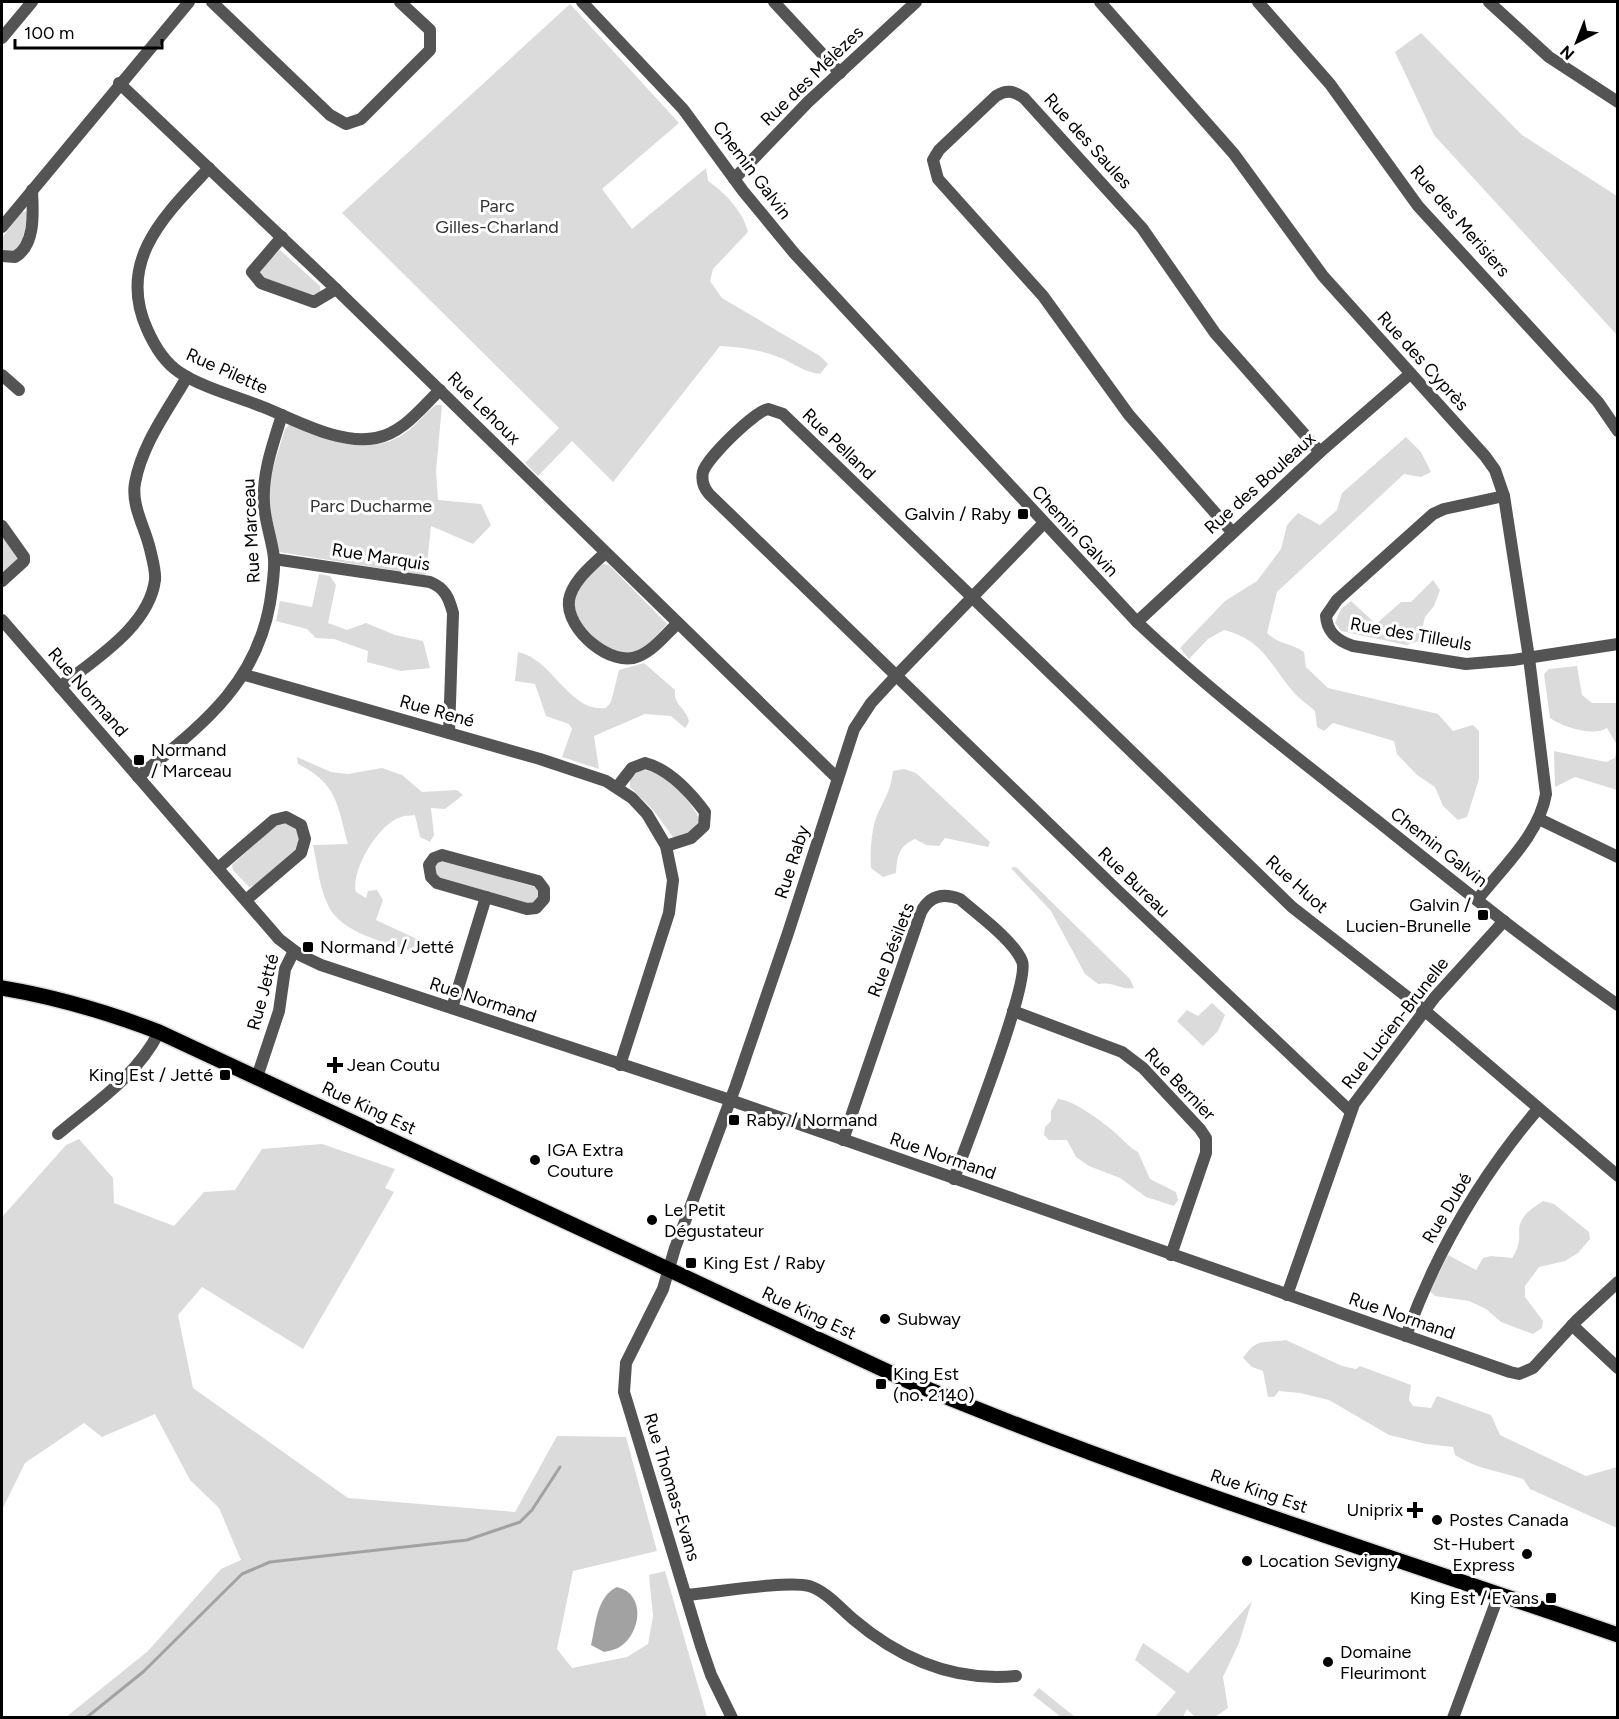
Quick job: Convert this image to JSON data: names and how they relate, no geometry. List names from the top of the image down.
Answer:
{
  "streets": {
    "main road": ["Rue King Est"],
    "street": [
      "Rue des Mélèzes",
      "Rue des Saules",
      "Chemin Galvin",
      "Rue des Merisiers",
      "Rue des Cyprès",
      "Rue Pilette",
      "Rue Lehoux",
      "Rue Pelland",
      "Rue des Bouleaux",
      "Rue Marceau",
      "Rue Marquis",
      "Rue des Tilleuls",
      "Rue Normand",
      "Rue René",
      "Rue Raby",
      "Rue Bureau",
      "Rue Huot",
      "Rue Désilets",
      "Rue Jetté",
      "Rue Lucien-Brunelle",
      "Rue Bernier",
      "Rue Dubé",
      "Rue Thomas-Evans"
    ]
  },
  "crossings": [
    ["Rue des Mélèzes", "Chemin Galvin"],
    ["Rue des Saules", "Rue des Bouleaux"],
    ["Chemin Galvin", "Rue des Bouleaux"],
    ["Chemin Galvin", "Rue Raby"],
    ["Chemin Galvin", "Rue Lucien-Brunelle"],
    ["Rue des Cyprès", "Rue des Bouleaux"],
    ["Rue des Cyprès", "Rue des Tilleuls"],
    ["Rue Pilette", "Rue Lehoux"],
    ["Rue Pilette", "Rue Marceau"],
    ["Rue Lehoux", "Rue Raby"],
    ["Rue Pelland", "Rue Raby"],
    ["Rue Pelland", "Rue Bureau"],
    ["Rue Pelland", "Rue Huot"],
    ["Rue Marceau", "Rue Marquis"],
    ["Rue Marceau", "Rue Normand"],
    ["Rue Marceau", "Rue René"],
    ["Rue Marquis", "Rue René"],
    ["Rue Normand", "Rue René"],
    ["Rue Normand", "Rue Raby"],
    ["Rue Normand", "Rue Désilets"],
    ["Rue Normand", "Rue Jetté"],
    ["Rue Normand", "Rue Lucien-Brunelle"],
    ["Rue Normand", "Rue Bernier"],
    ["Rue Normand", "Rue Dubé"],
    ["Rue Raby", "Rue Bureau"],
    ["Rue Raby", "Rue Huot"],
    ["Rue Raby", "Rue King Est"],
    ["Rue Raby", "Rue Thomas-Evans"],
    ["Rue Bureau", "Rue Lucien-Brunelle"],
    ["Rue Huot", "Rue Lucien-Brunelle"],
    ["Rue Huot", "Rue Dubé"],
    ["Rue Désilets", "Rue Bernier"],
    ["Rue Jetté", "Rue King Est"],
    ["Rue King Est", "Rue Thomas-Evans"]
  ],
  "parks": ["Parc Gilles-Charland", "Parc Ducharme"],
  "places": {
    "transit": [
      "Galvin / Raby",
      "Normand / Marceau",
      "Galvin / Lucien-Brunelle",
      "Normand / Jetté",
      "King Est / Jetté",
      "Raby / Normand",
      "King Est / Raby",
      "King Est (no. 2140)",
      "King Est / Evans"
    ],
    "health": ["Jean Coutu", "Uniprix"],
    "other": [
      "IGA Extra Couture",
      "Le Petit Dégustateur",
      "Subway",
      "Postes Canada",
      "St-Hubert Express",
      "Location Sevigny",
      "Domaine Fleurimont"
    ]
  },
  "scale_bar": "100 m",
  "north": "bottom left"
}
